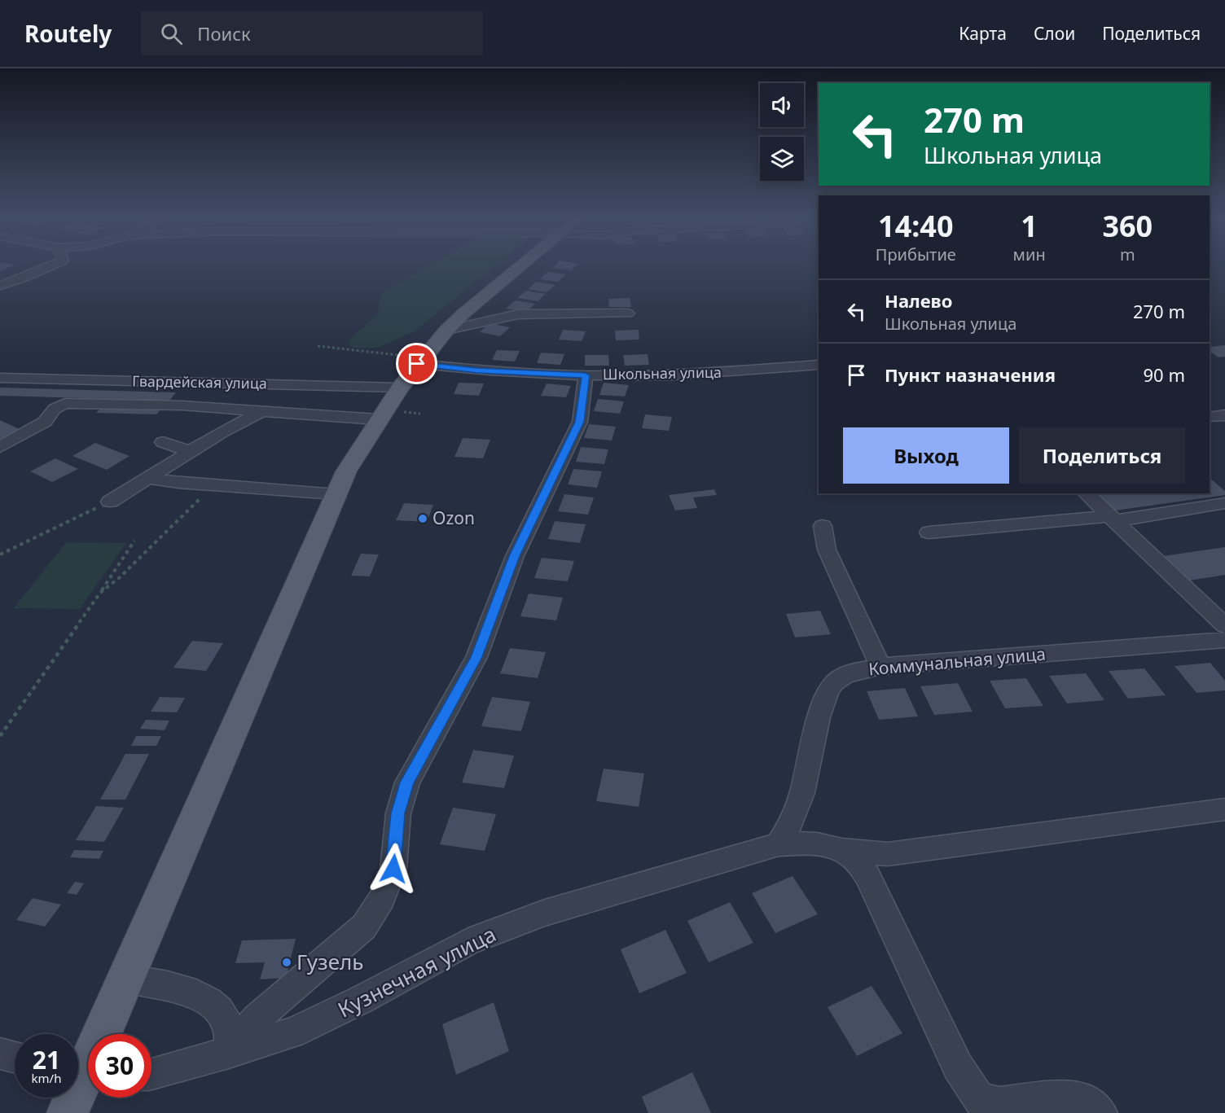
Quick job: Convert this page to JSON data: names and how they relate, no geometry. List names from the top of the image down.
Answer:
{
  "streets": {
    "street": [
      "Школьная улица",
      "Гвардейская улица",
      "Коммунальная улица",
      "Кузнечная улица"
    ]
  },
  "crossings": [
    ["Коммунальная улица", "Кузнечная улица"]
  ],
  "places": ["Ozon", "Гузель"],
  "page": {
    "header": "Routely",
    "search": "Поиск",
    "nav": ["Карта", "Слои", "Поделиться"],
    "turn": ["270 m", "Школьная улица"],
    "eta": [
      "14:40",
      "Прибытие",
      "1",
      "мин",
      "360",
      "m"
    ],
    "list": [
      {
        "name": "Налево",
        "note": "Школьная улица",
        "value": "270 m"
      },
      {
        "name": "Пункт назначения",
        "value": "90 m"
      }
    ],
    "buttons": ["Выход", "Поделиться"],
    "speed": "21 km/h",
    "limit": "30"
  }
}
